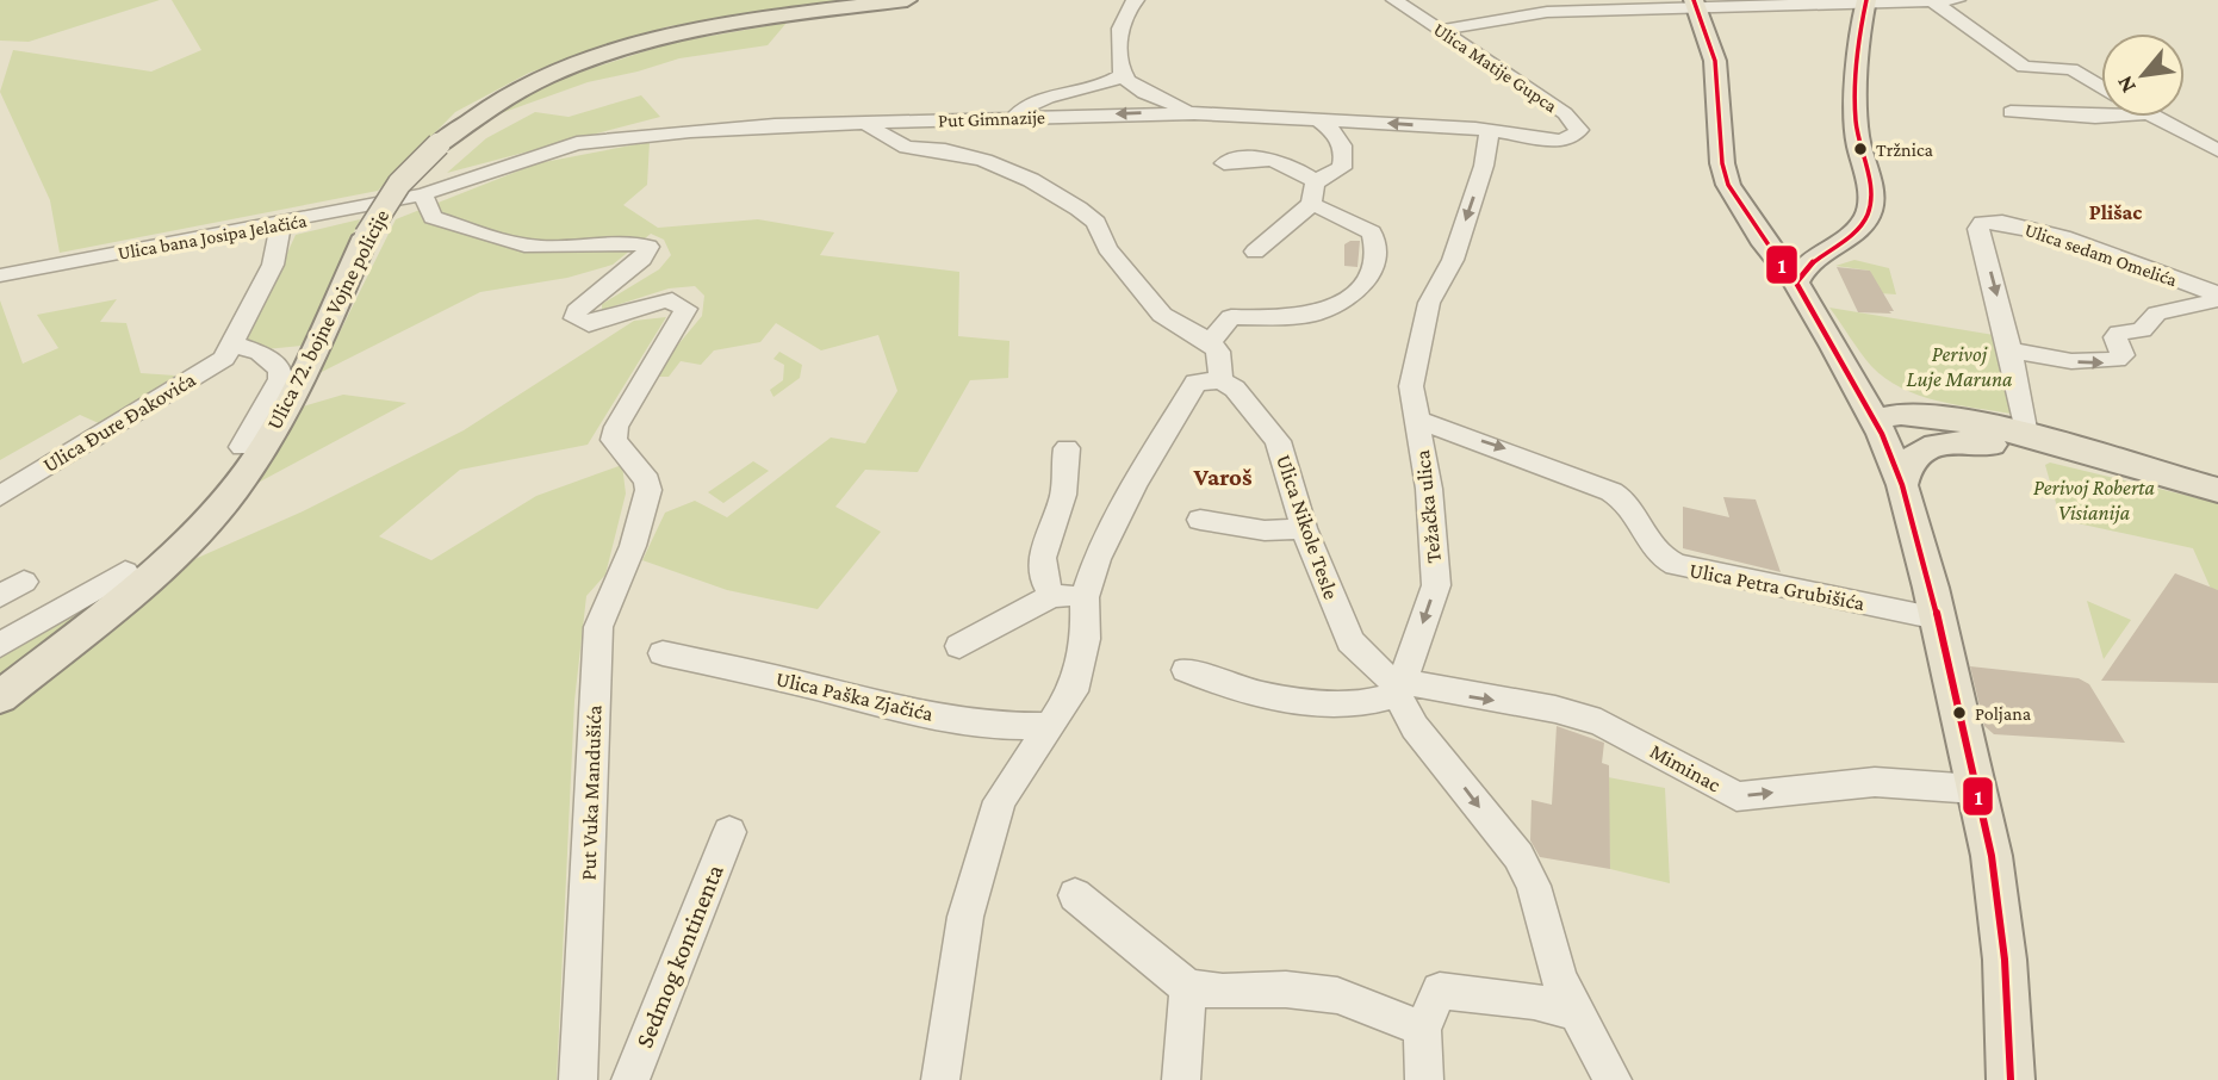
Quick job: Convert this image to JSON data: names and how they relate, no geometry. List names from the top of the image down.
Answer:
{
  "streets": {
    "main road": ["Ulica 72. bojne Vojne policije"],
    "street": [
      "Ulica Matije Gupca",
      "Put Gimnazije",
      "Ulica bana Josipa Jelačića",
      "Ulica sedam Omelića",
      "Ulica Đure Đakovića",
      "Težačka ulica",
      "Ulica Nikole Tesle",
      "Ulica Petra Grubišića",
      "Ulica Paška Zjačića",
      "Miminac",
      "Put Vuka Mandušića",
      "Sedmog kontinenta"
    ]
  },
  "crossings": [
    ["Ulica Matije Gupca", "Put Gimnazije"],
    ["Put Gimnazije", "Ulica bana Josipa Jelačića"],
    ["Put Gimnazije", "Težačka ulica"],
    ["Ulica bana Josipa Jelačića", "Ulica Đure Đakovića"],
    ["Težačka ulica", "Ulica Nikole Tesle"],
    ["Težačka ulica", "Ulica Petra Grubišića"],
    ["Težačka ulica", "Miminac"],
    ["Ulica Nikole Tesle", "Miminac"]
  ],
  "one_way": ["Težačka ulica", "Ulica Petra Grubišića", "Miminac"],
  "districts": ["Plišac", "Varoš"],
  "parks": ["Perivoj Luje Maruna", "Perivoj Roberta Visianija"],
  "places": ["Tržnica", "Poljana"],
  "lines": ["transit line 1"],
  "north": "bottom left"
}
